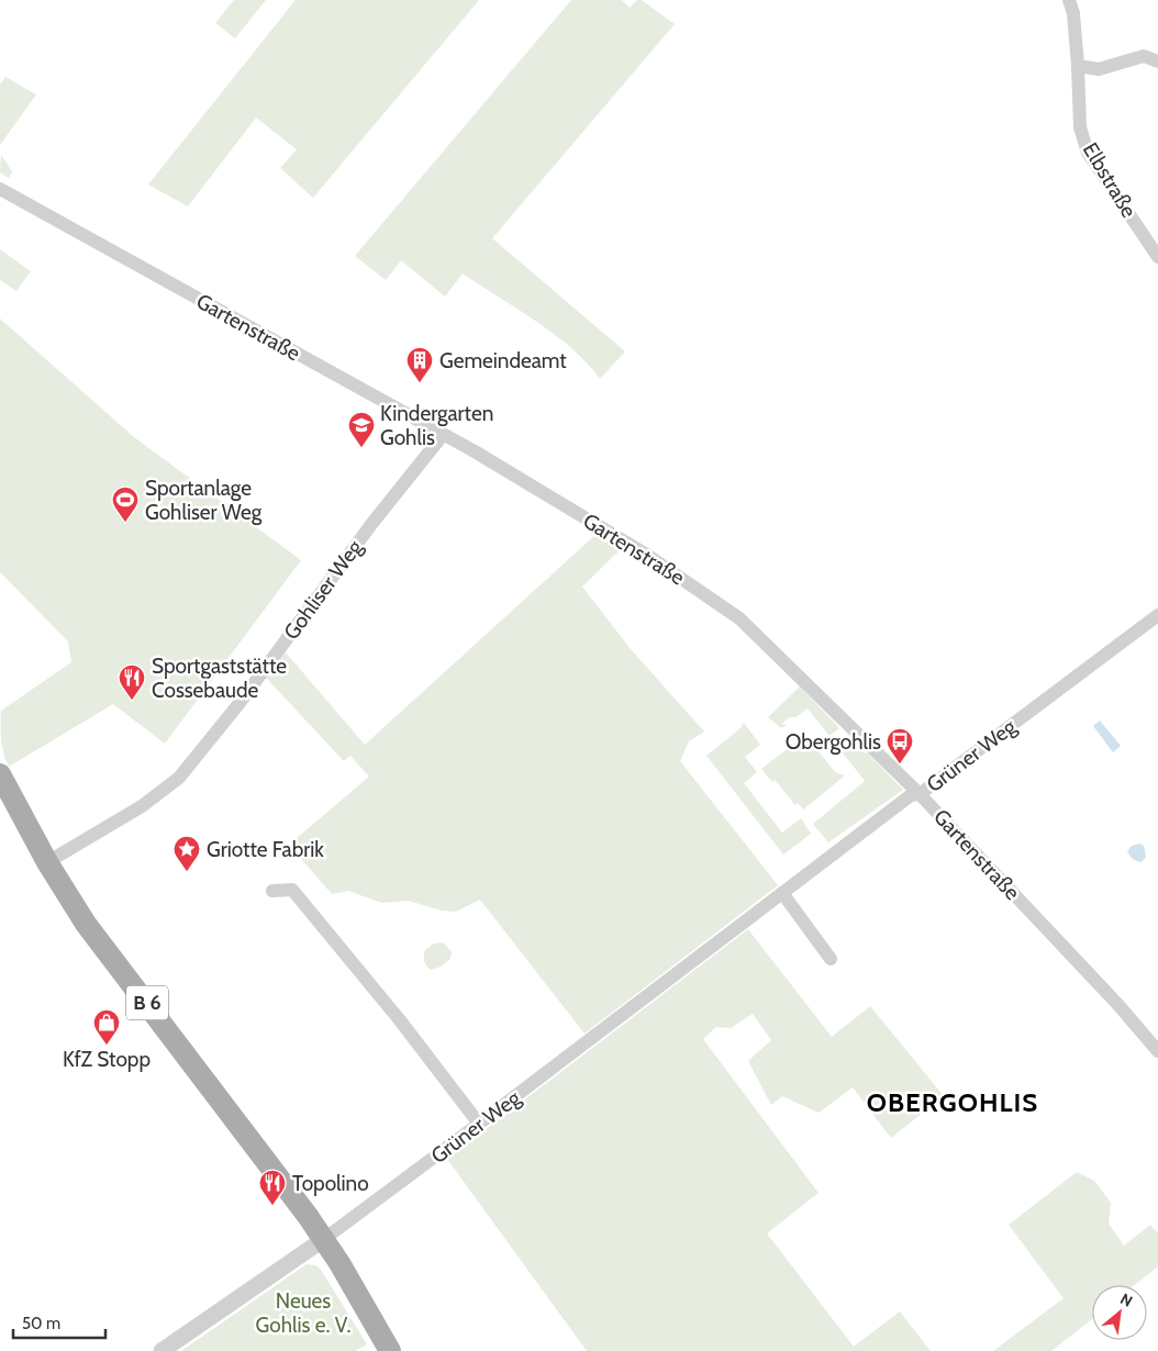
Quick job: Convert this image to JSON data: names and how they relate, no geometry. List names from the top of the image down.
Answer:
{
  "streets": {
    "main road": ["B 6"],
    "street": [
      "Elbstraße",
      "Gartenstraße",
      "Gohliser Weg",
      "Grüner Weg"
    ]
  },
  "crossings": [
    ["Gartenstraße", "Gohliser Weg"],
    ["Gartenstraße", "Grüner Weg"],
    ["Gohliser Weg", "B 6"],
    ["Grüner Weg", "B 6"]
  ],
  "districts": ["OBERGOHLIS"],
  "parks": ["Neues Gohlis e. V."],
  "places": {
    "building": ["Gemeindeamt"],
    "school or university": ["Kindergarten Gohlis"],
    "sports": ["Sportanlage Gohliser Weg"],
    "restaurant": ["Sportgaststätte Cossebaude", "Topolino"],
    "bus stop": ["Obergohlis"],
    "place": ["Griotte Fabrik"],
    "shop": ["KfZ Stopp"]
  },
  "scale_bar": "50 m",
  "north": "top right"
}
